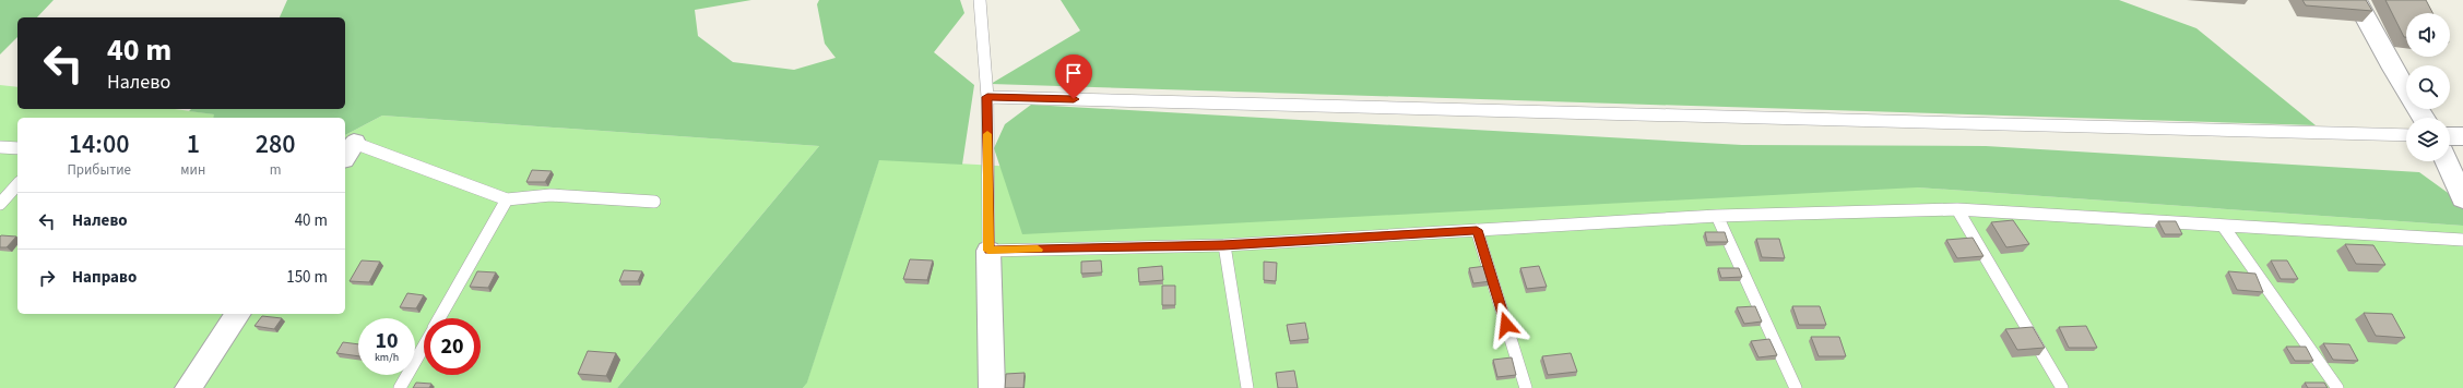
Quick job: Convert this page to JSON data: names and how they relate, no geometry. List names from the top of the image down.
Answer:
{
  "page": {
    "turn": ["40 m", "Налево"],
    "eta": [
      "14:00",
      "Прибытие",
      "1",
      "мин",
      "280",
      "m"
    ],
    "list": [
      {
        "name": "Налево",
        "value": "40 m"
      },
      {
        "name": "Направо",
        "value": "150 m"
      }
    ],
    "speed": "10 km/h",
    "limit": "20"
  }
}
